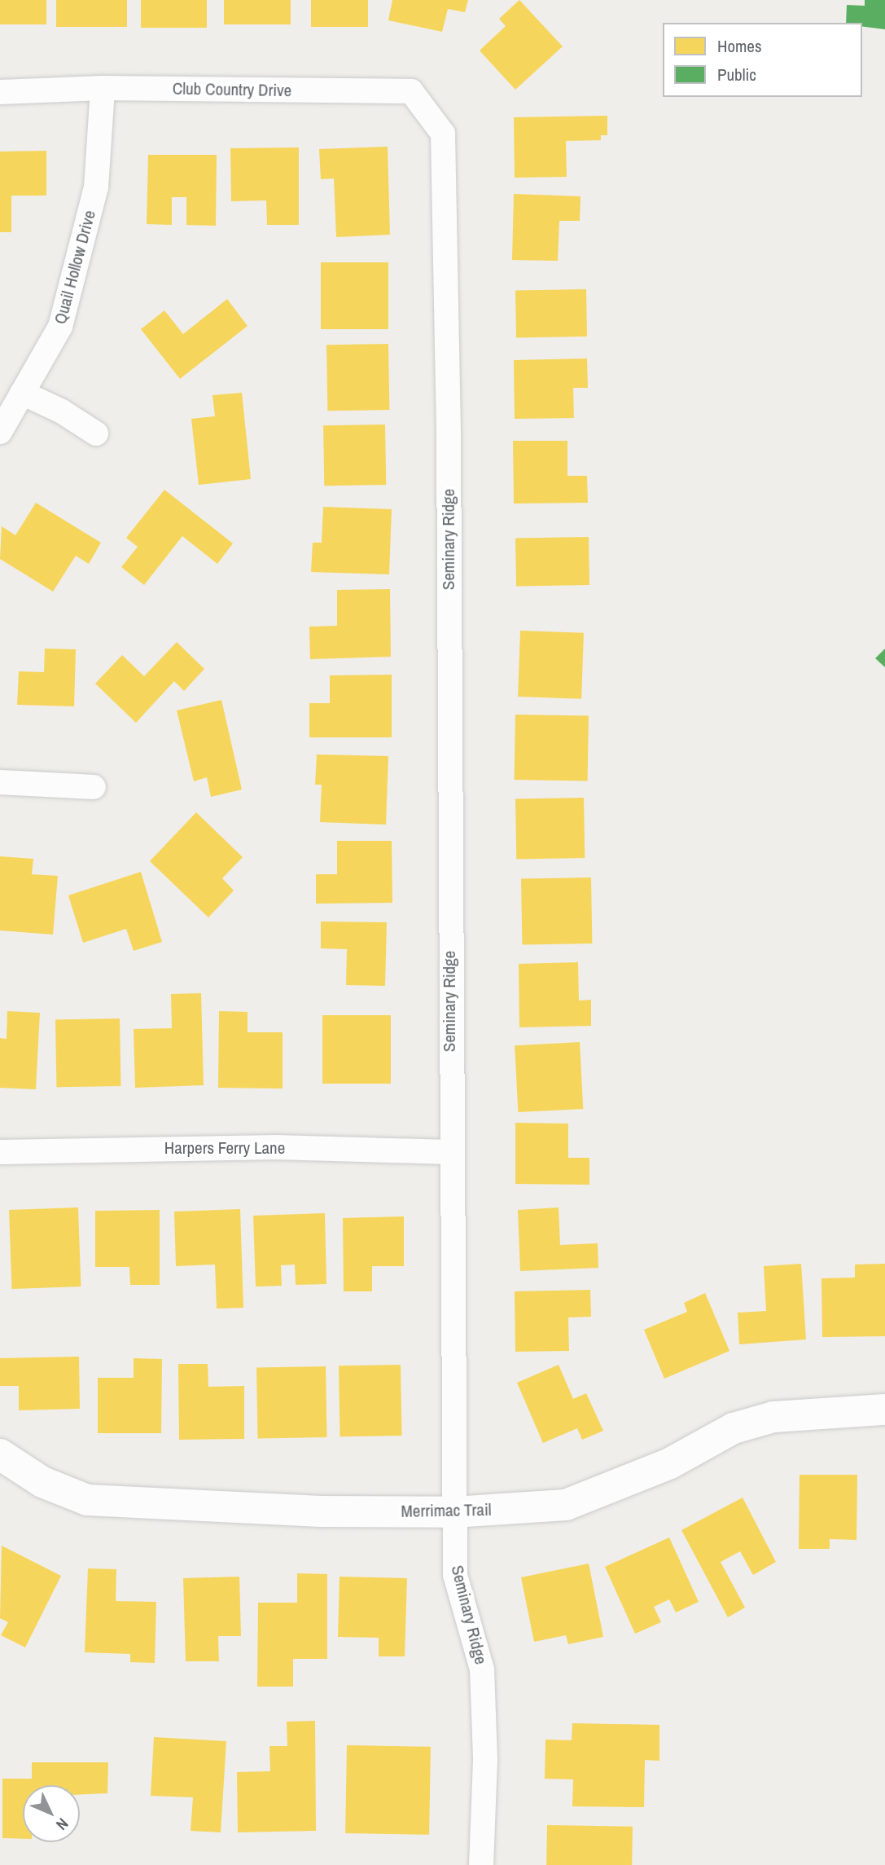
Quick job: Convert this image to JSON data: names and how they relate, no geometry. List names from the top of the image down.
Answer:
{
  "streets": {
    "street": [
      "Club Country Drive",
      "Quail Hollow Drive",
      "Seminary Ridge",
      "Harpers Ferry Lane",
      "Merrimac Trail"
    ]
  },
  "crossings": [
    ["Club Country Drive", "Quail Hollow Drive"],
    ["Club Country Drive", "Seminary Ridge"],
    ["Seminary Ridge", "Harpers Ferry Lane"],
    ["Seminary Ridge", "Merrimac Trail"]
  ],
  "legend": ["Homes", "Public"],
  "north": "bottom right"
}
